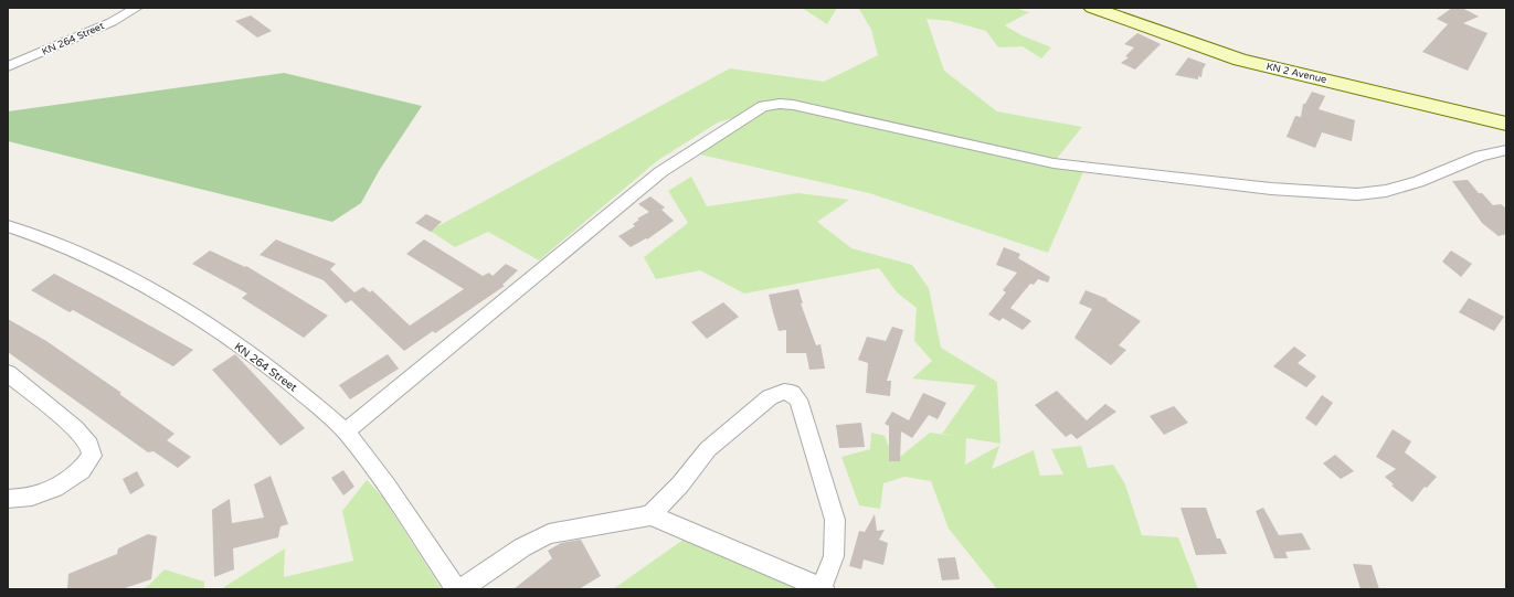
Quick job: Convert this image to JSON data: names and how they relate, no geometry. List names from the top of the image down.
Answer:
{
  "streets": {
    "main road": ["KN 2 Avenue"],
    "street": ["KN 264 Street"]
  }
}
